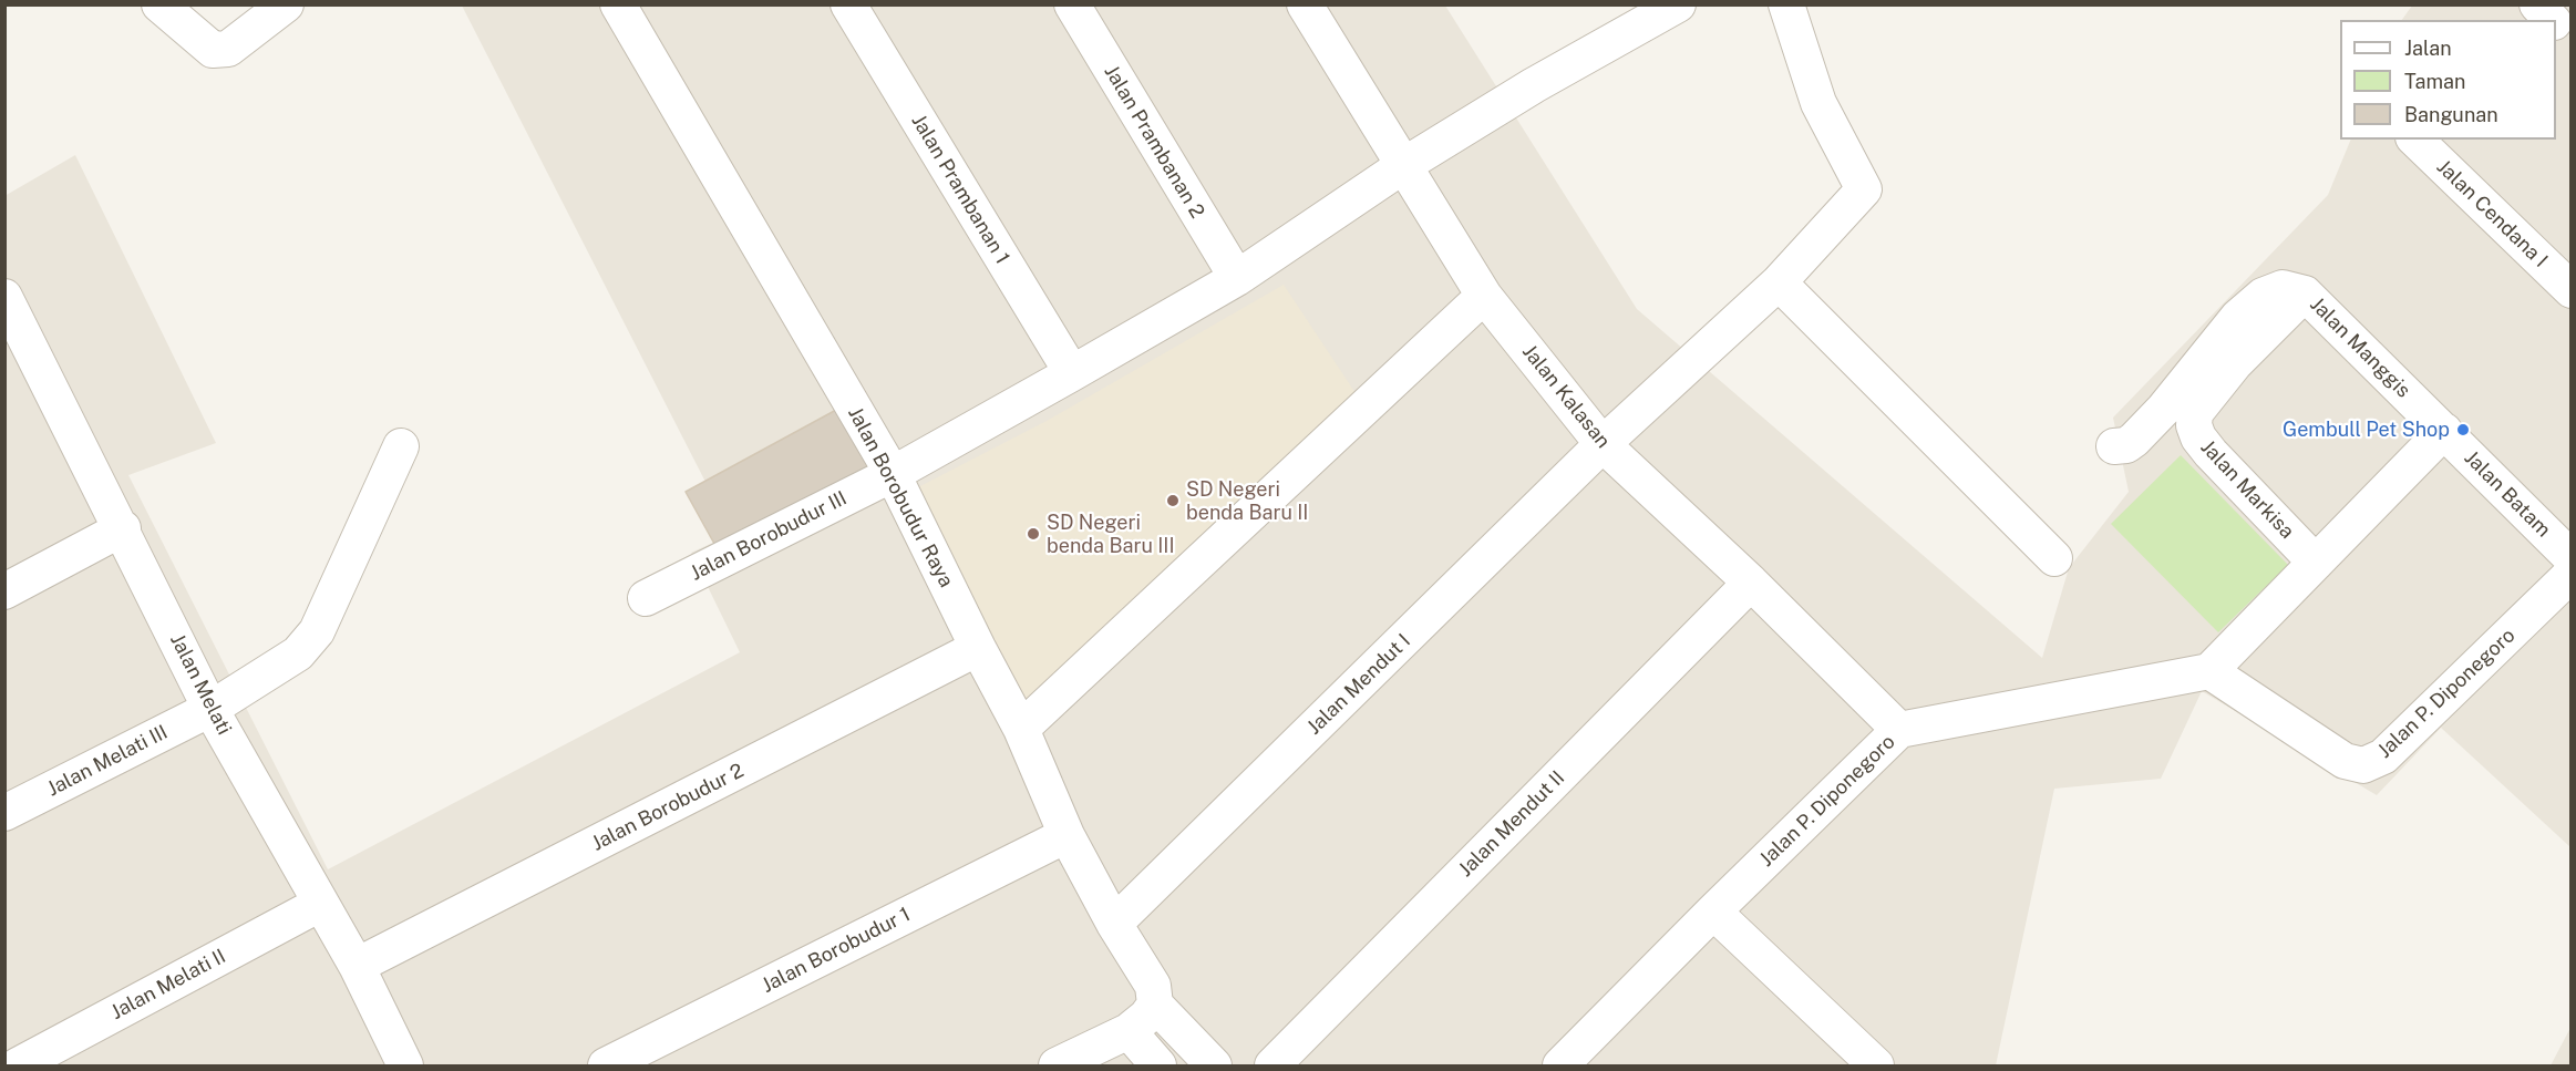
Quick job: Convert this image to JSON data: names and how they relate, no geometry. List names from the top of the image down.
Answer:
{
  "streets": {
    "street": [
      "Jalan Prambanan 2",
      "Jalan Prambanan 1",
      "Jalan Cendana I",
      "Jalan Manggis",
      "Jalan Kalasan",
      "Jalan Markisa",
      "Jalan Batam",
      "Jalan Borobudur Raya",
      "Jalan Borobudur III",
      "Jalan Melati",
      "Jalan Mendut I",
      "Jalan P. Diponegoro",
      "Jalan Melati III",
      "Jalan Borobudur 2",
      "Jalan Mendut II",
      "Jalan Borobudur 1",
      "Jalan Melati II"
    ]
  },
  "crossings": [
    ["Jalan Prambanan 2", "Jalan Borobudur III"],
    ["Jalan Prambanan 1", "Jalan Borobudur III"],
    ["Jalan Manggis", "Jalan Markisa"],
    ["Jalan Manggis", "Jalan Batam"],
    ["Jalan Kalasan", "Jalan Borobudur III"],
    ["Jalan Kalasan", "Jalan Mendut I"],
    ["Jalan Kalasan", "Jalan P. Diponegoro"],
    ["Jalan Kalasan", "Jalan Mendut II"],
    ["Jalan Borobudur Raya", "Jalan Borobudur III"],
    ["Jalan Borobudur Raya", "Jalan Mendut I"],
    ["Jalan Borobudur Raya", "Jalan Borobudur 2"],
    ["Jalan Borobudur Raya", "Jalan Borobudur 1"],
    ["Jalan Melati", "Jalan Melati III"],
    ["Jalan Melati", "Jalan Borobudur 2"],
    ["Jalan Melati", "Jalan Melati II"]
  ],
  "places": ["Gembull Pet Shop", "SD Negeri benda Baru II", "SD Negeri benda Baru III"],
  "legend": ["Jalan", "Taman", "Bangunan"]
}
